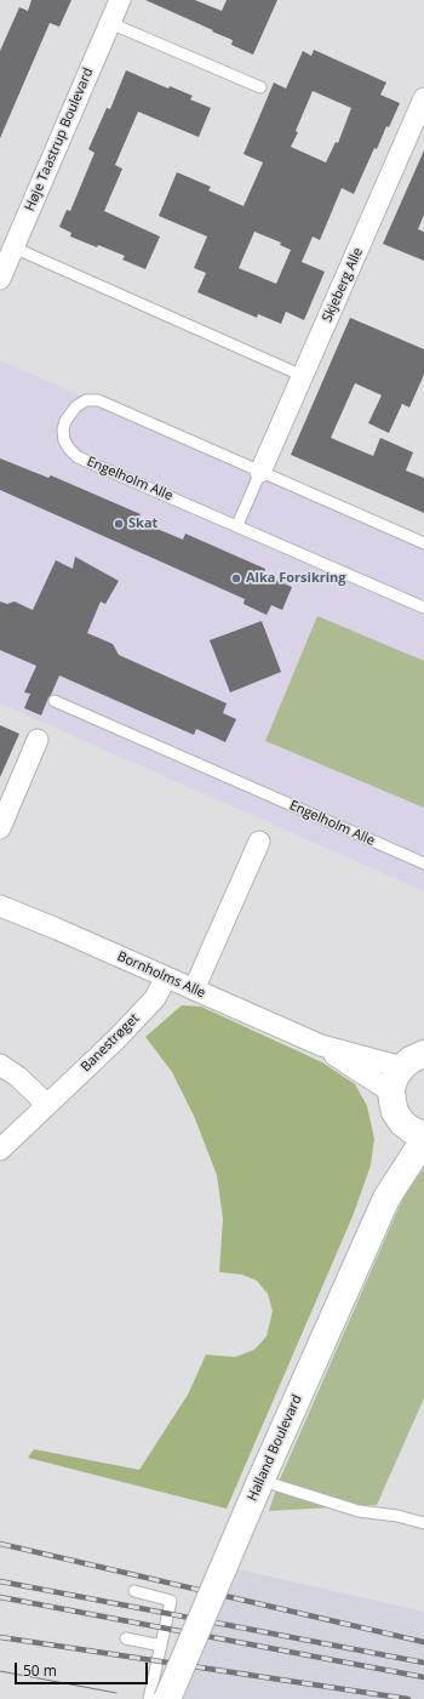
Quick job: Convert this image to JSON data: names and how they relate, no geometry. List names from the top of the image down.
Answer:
{
  "streets": {
    "street": [
      "Høje Taastrup Boulevard",
      "Skjeberg Alle",
      "Bornholms Alle",
      "Banestrøget",
      "Halland Boulevard"
    ],
    "lane": ["Engelholm Alle"]
  },
  "crossings": [
    ["Skjeberg Alle", "Engelholm Alle"],
    ["Bornholms Alle", "Banestrøget"]
  ],
  "places": ["Skat", "Alka Forsikring"],
  "scale_bar": "50 m"
}
